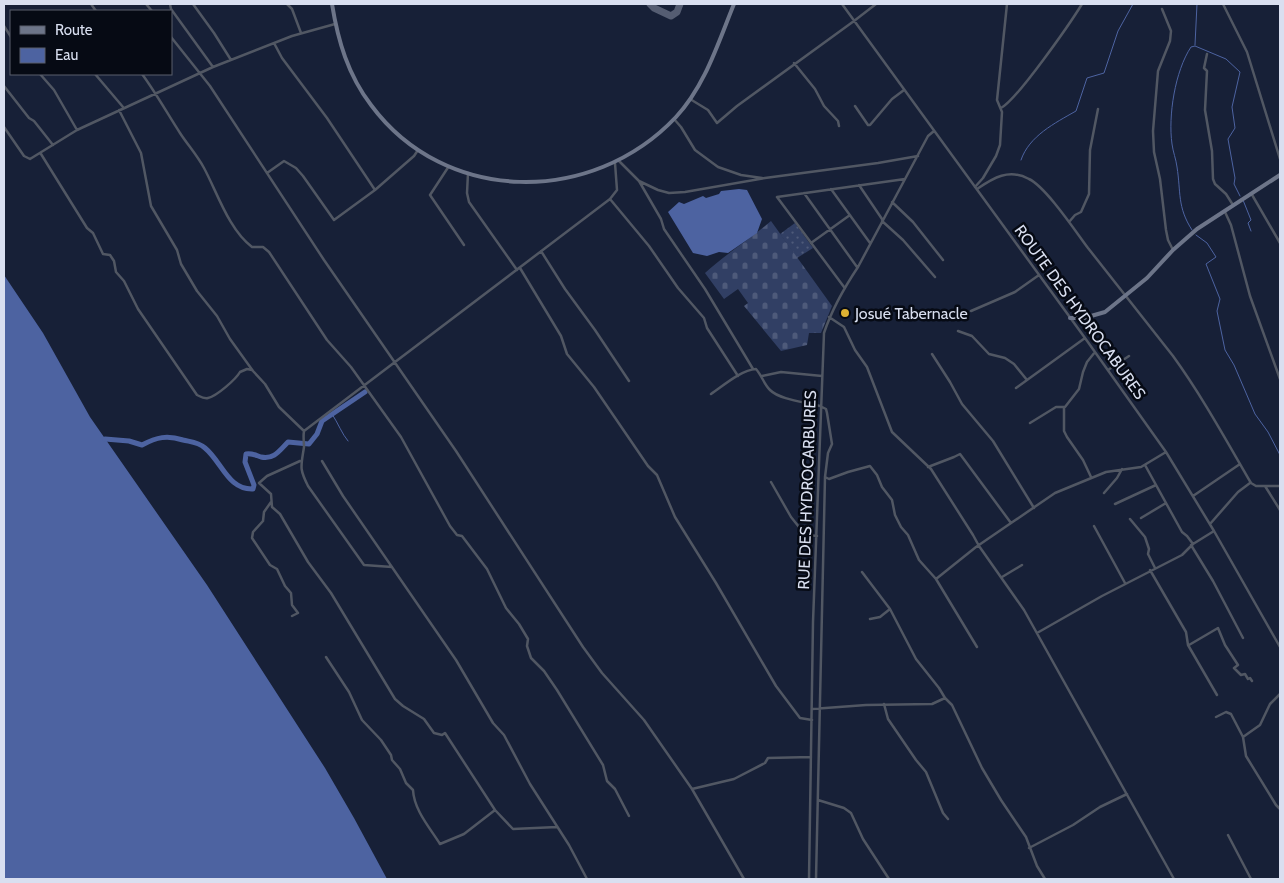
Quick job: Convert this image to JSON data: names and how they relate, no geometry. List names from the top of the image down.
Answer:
{
  "streets": {
    "street": ["ROUTE DES HYDROCABURES", "RUE DES HYDROCARBURES"]
  },
  "crossings": [
    ["ROUTE DES HYDROCABURES", "RUE DES HYDROCARBURES"]
  ],
  "places": ["Josué Tabernacle"],
  "legend": ["Route", "Eau"]
}
